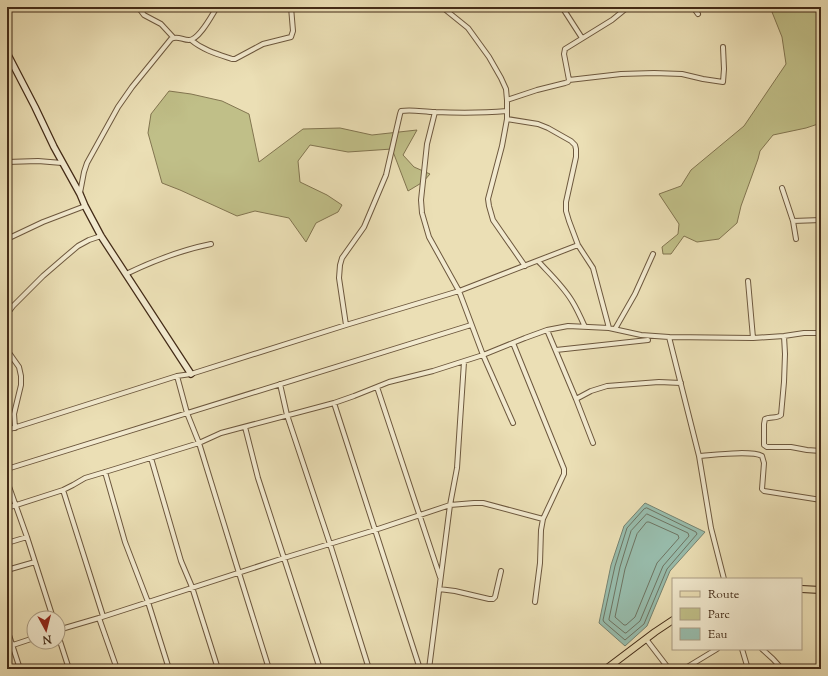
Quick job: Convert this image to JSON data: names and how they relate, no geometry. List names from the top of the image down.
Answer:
{
  "legend": ["Route", "Parc", "Eau"],
  "north": "bottom"
}
